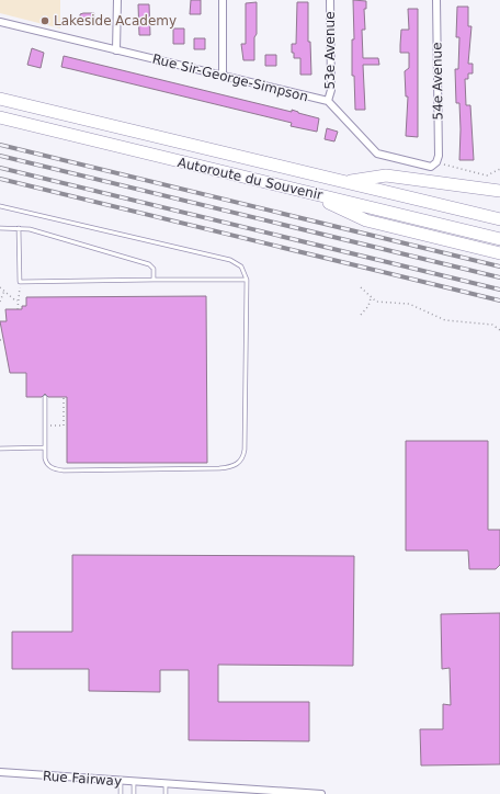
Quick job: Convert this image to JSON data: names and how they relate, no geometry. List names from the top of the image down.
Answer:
{
  "streets": {
    "highway": ["Autoroute du Souvenir"],
    "street": [
      "53e Avenue",
      "Rue Sir-George-Simpson",
      "54e Avenue",
      "Rue Fairway"
    ]
  },
  "crossings": [
    ["53e Avenue", "Rue Sir-George-Simpson"],
    ["53e Avenue", "54e Avenue"],
    ["Rue Sir-George-Simpson", "54e Avenue"]
  ],
  "places": ["Lakeside Academy"]
}
